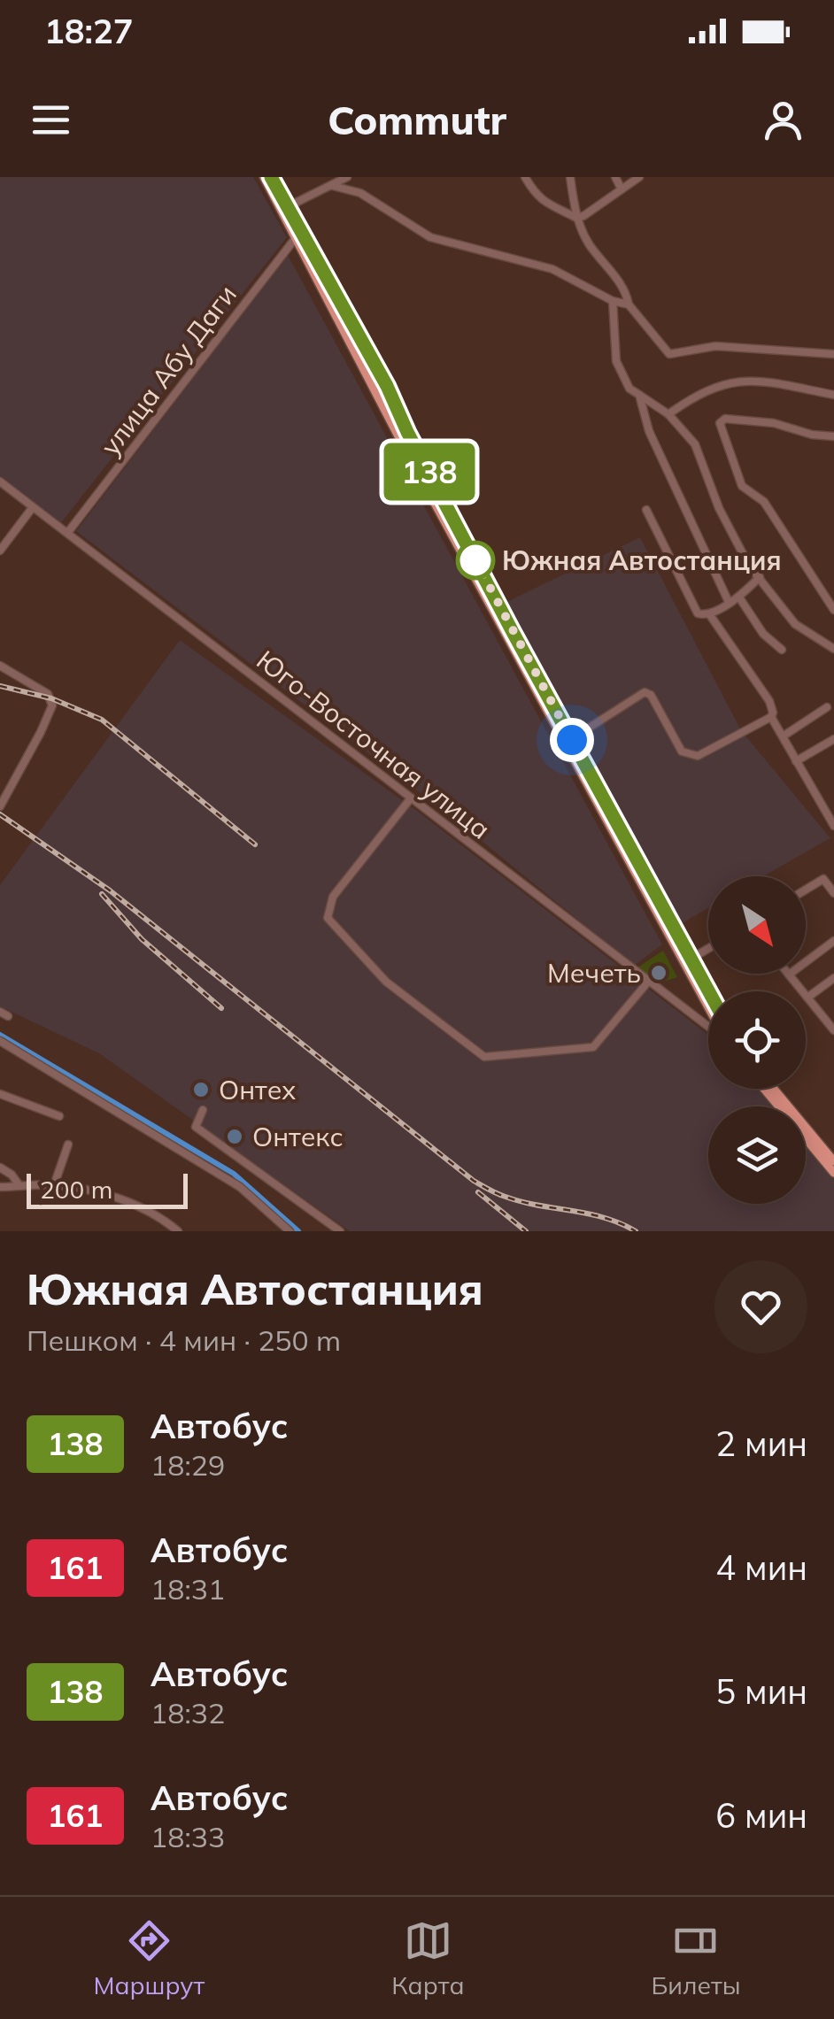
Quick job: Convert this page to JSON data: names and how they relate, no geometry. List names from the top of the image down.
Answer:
{
  "streets": {
    "street": ["улица Абу Даги", "Юго-Восточная улица"]
  },
  "crossings": [
    ["улица Абу Даги", "Юго-Восточная улица"]
  ],
  "places": [
    "Южная Автостанция",
    "Мечеть",
    "Онтех",
    "Онтекс"
  ],
  "lines": ["bus line 138"],
  "scale_bar": "200 m",
  "north": "bottom right",
  "page": {
    "status": "18:27",
    "header": "Commutr",
    "on_map": "138",
    "scale": "200 m",
    "heading": ["Южная Автостанция", "Пешком · 4 мин · 250 m"],
    "list": [
      {
        "mark": "138",
        "name": "Автобус",
        "note": "18:29",
        "value": "2 мин"
      },
      {
        "mark": "161",
        "name": "Автобус",
        "note": "18:31",
        "value": "4 мин"
      },
      {
        "mark": "138",
        "name": "Автобус",
        "note": "18:32",
        "value": "5 мин"
      },
      {
        "mark": "161",
        "name": "Автобус",
        "note": "18:33",
        "value": "6 мин"
      }
    ],
    "tabs": ["Маршрут", "Карта", "Билеты"]
  }
}
